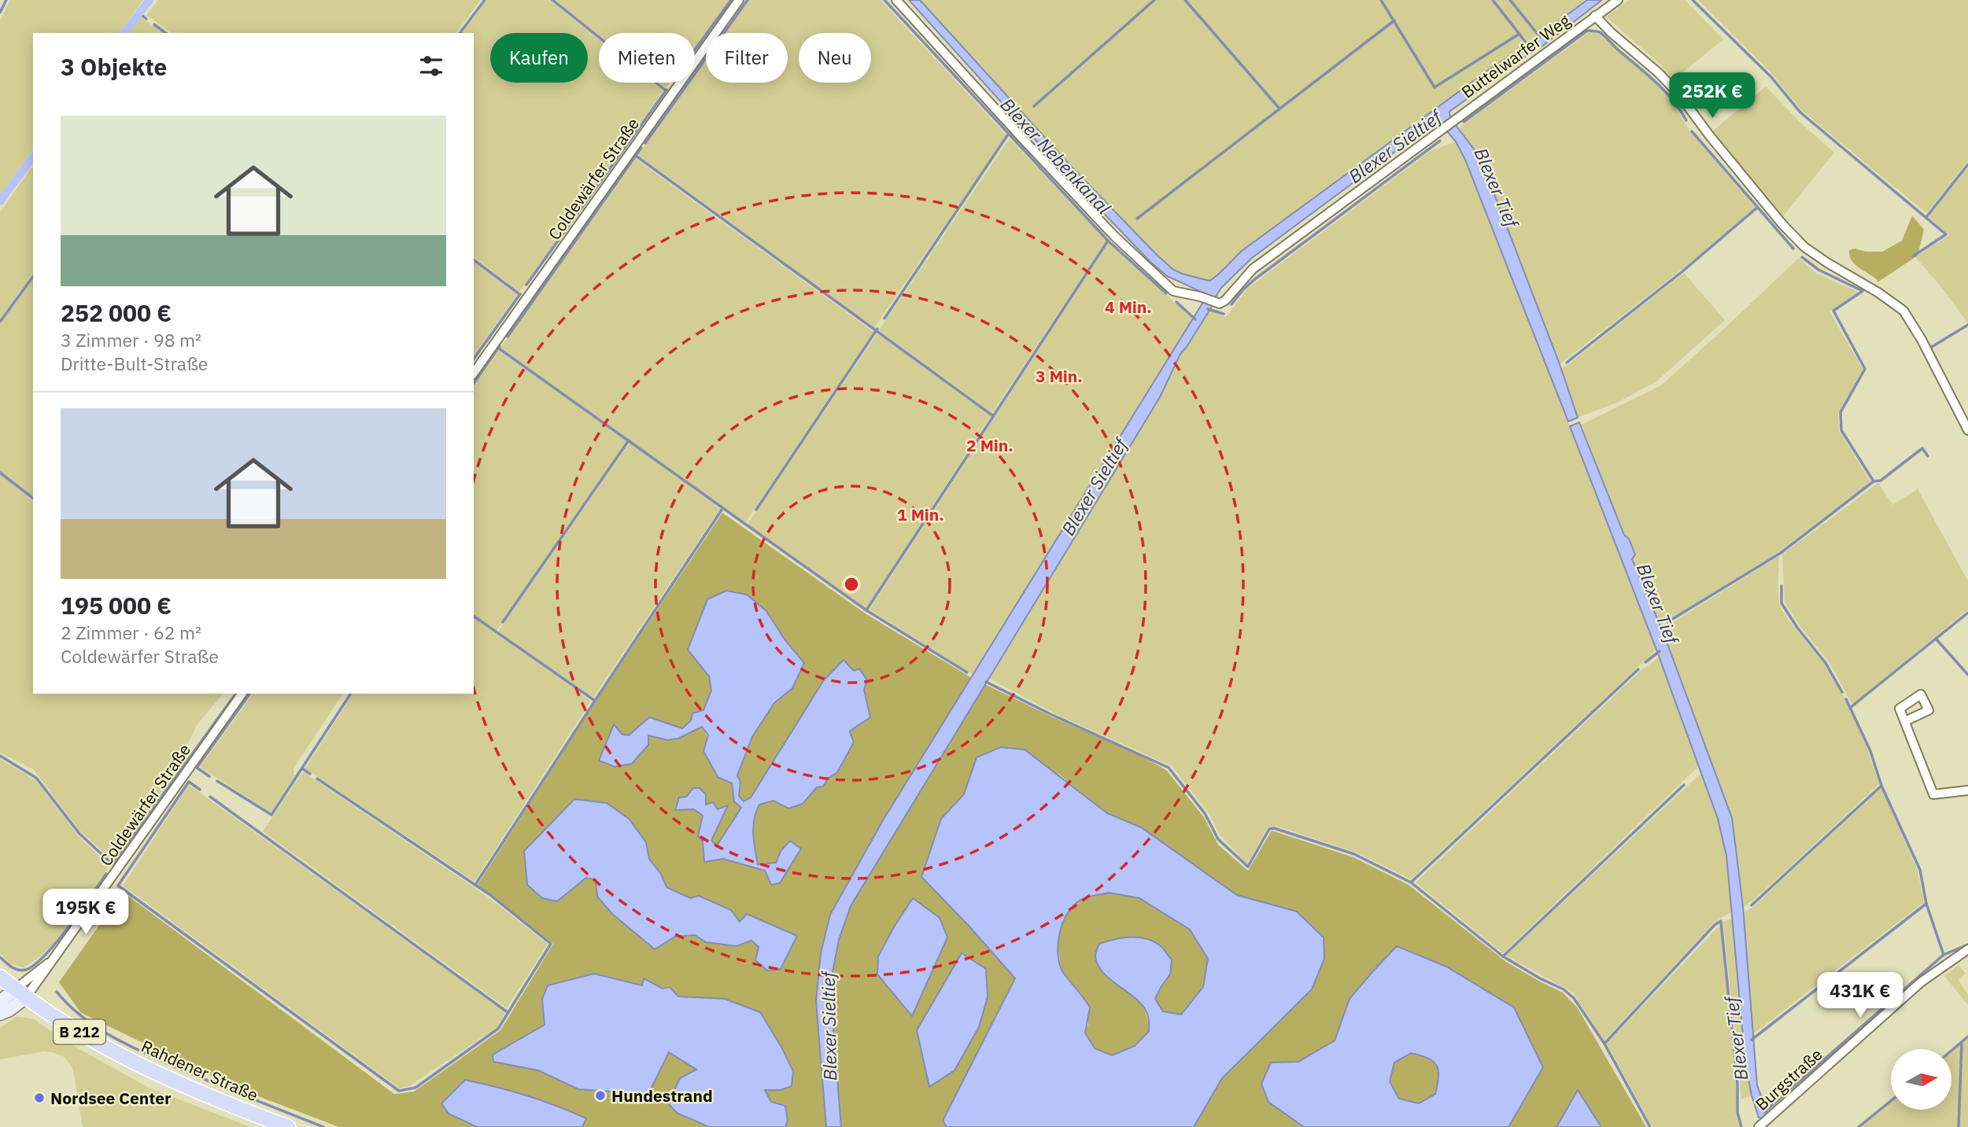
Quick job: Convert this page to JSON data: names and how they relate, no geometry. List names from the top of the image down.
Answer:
{
  "streets": {
    "main road": ["B 212", "Rahdener Straße"],
    "street": ["Buttelwarfer Weg", "Coldewärfer Straße", "Burgstraße"]
  },
  "crossings": [
    ["Coldewärfer Straße", "B 212"],
    ["Coldewärfer Straße", "Rahdener Straße"],
    ["B 212", "Rahdener Straße"]
  ],
  "water": ["Blexer Sieltief", "Blexer Nebenkanal", "Blexer Tief"],
  "places": ["Hundestrand", "Nordsee Center"],
  "north": "right",
  "page": {
    "chip": [
      "Kaufen",
      "Mieten",
      "Filter",
      "Neu"
    ],
    "heading": "3 Objekte",
    "price": ["252K €", "195K €", "431K €"],
    "list": [
      {
        "name": "252 000 €",
        "note": "3 Zimmer · 98 m² · Dritte-Bult-Straße"
      },
      {
        "name": "195 000 €",
        "note": "2 Zimmer · 62 m² · Coldewärfer Straße"
      }
    ]
  },
  "rings": [
    "4 Min.",
    "3 Min.",
    "2 Min.",
    "1 Min."
  ]
}
